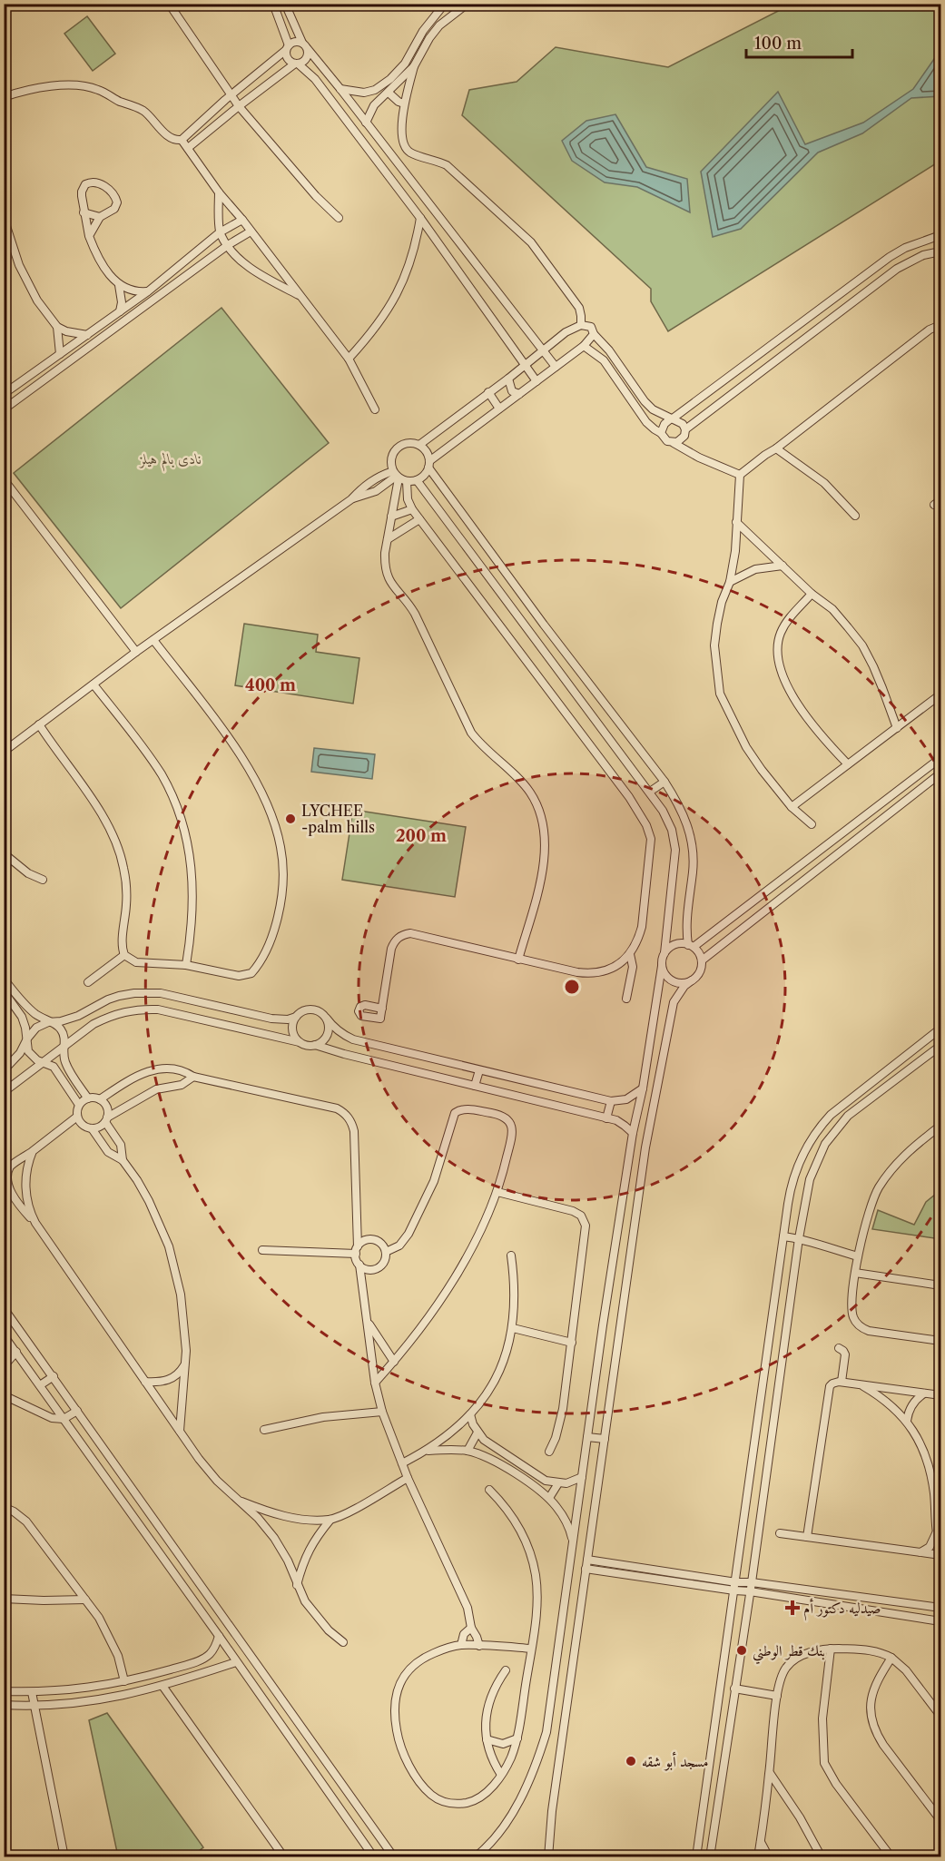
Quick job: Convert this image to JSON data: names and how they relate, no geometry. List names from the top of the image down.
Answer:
{
  "parks": ["نادى بالم هيلز"],
  "places": {
    "other": ["LYCHEE -palm hills", "بنك قطر الوطني", "مسجد أبو شقه"],
    "health": ["صيدليه دكتور أم"]
  },
  "scale_bar": "100 m",
  "rings": ["400 m", "200 m"]
}
